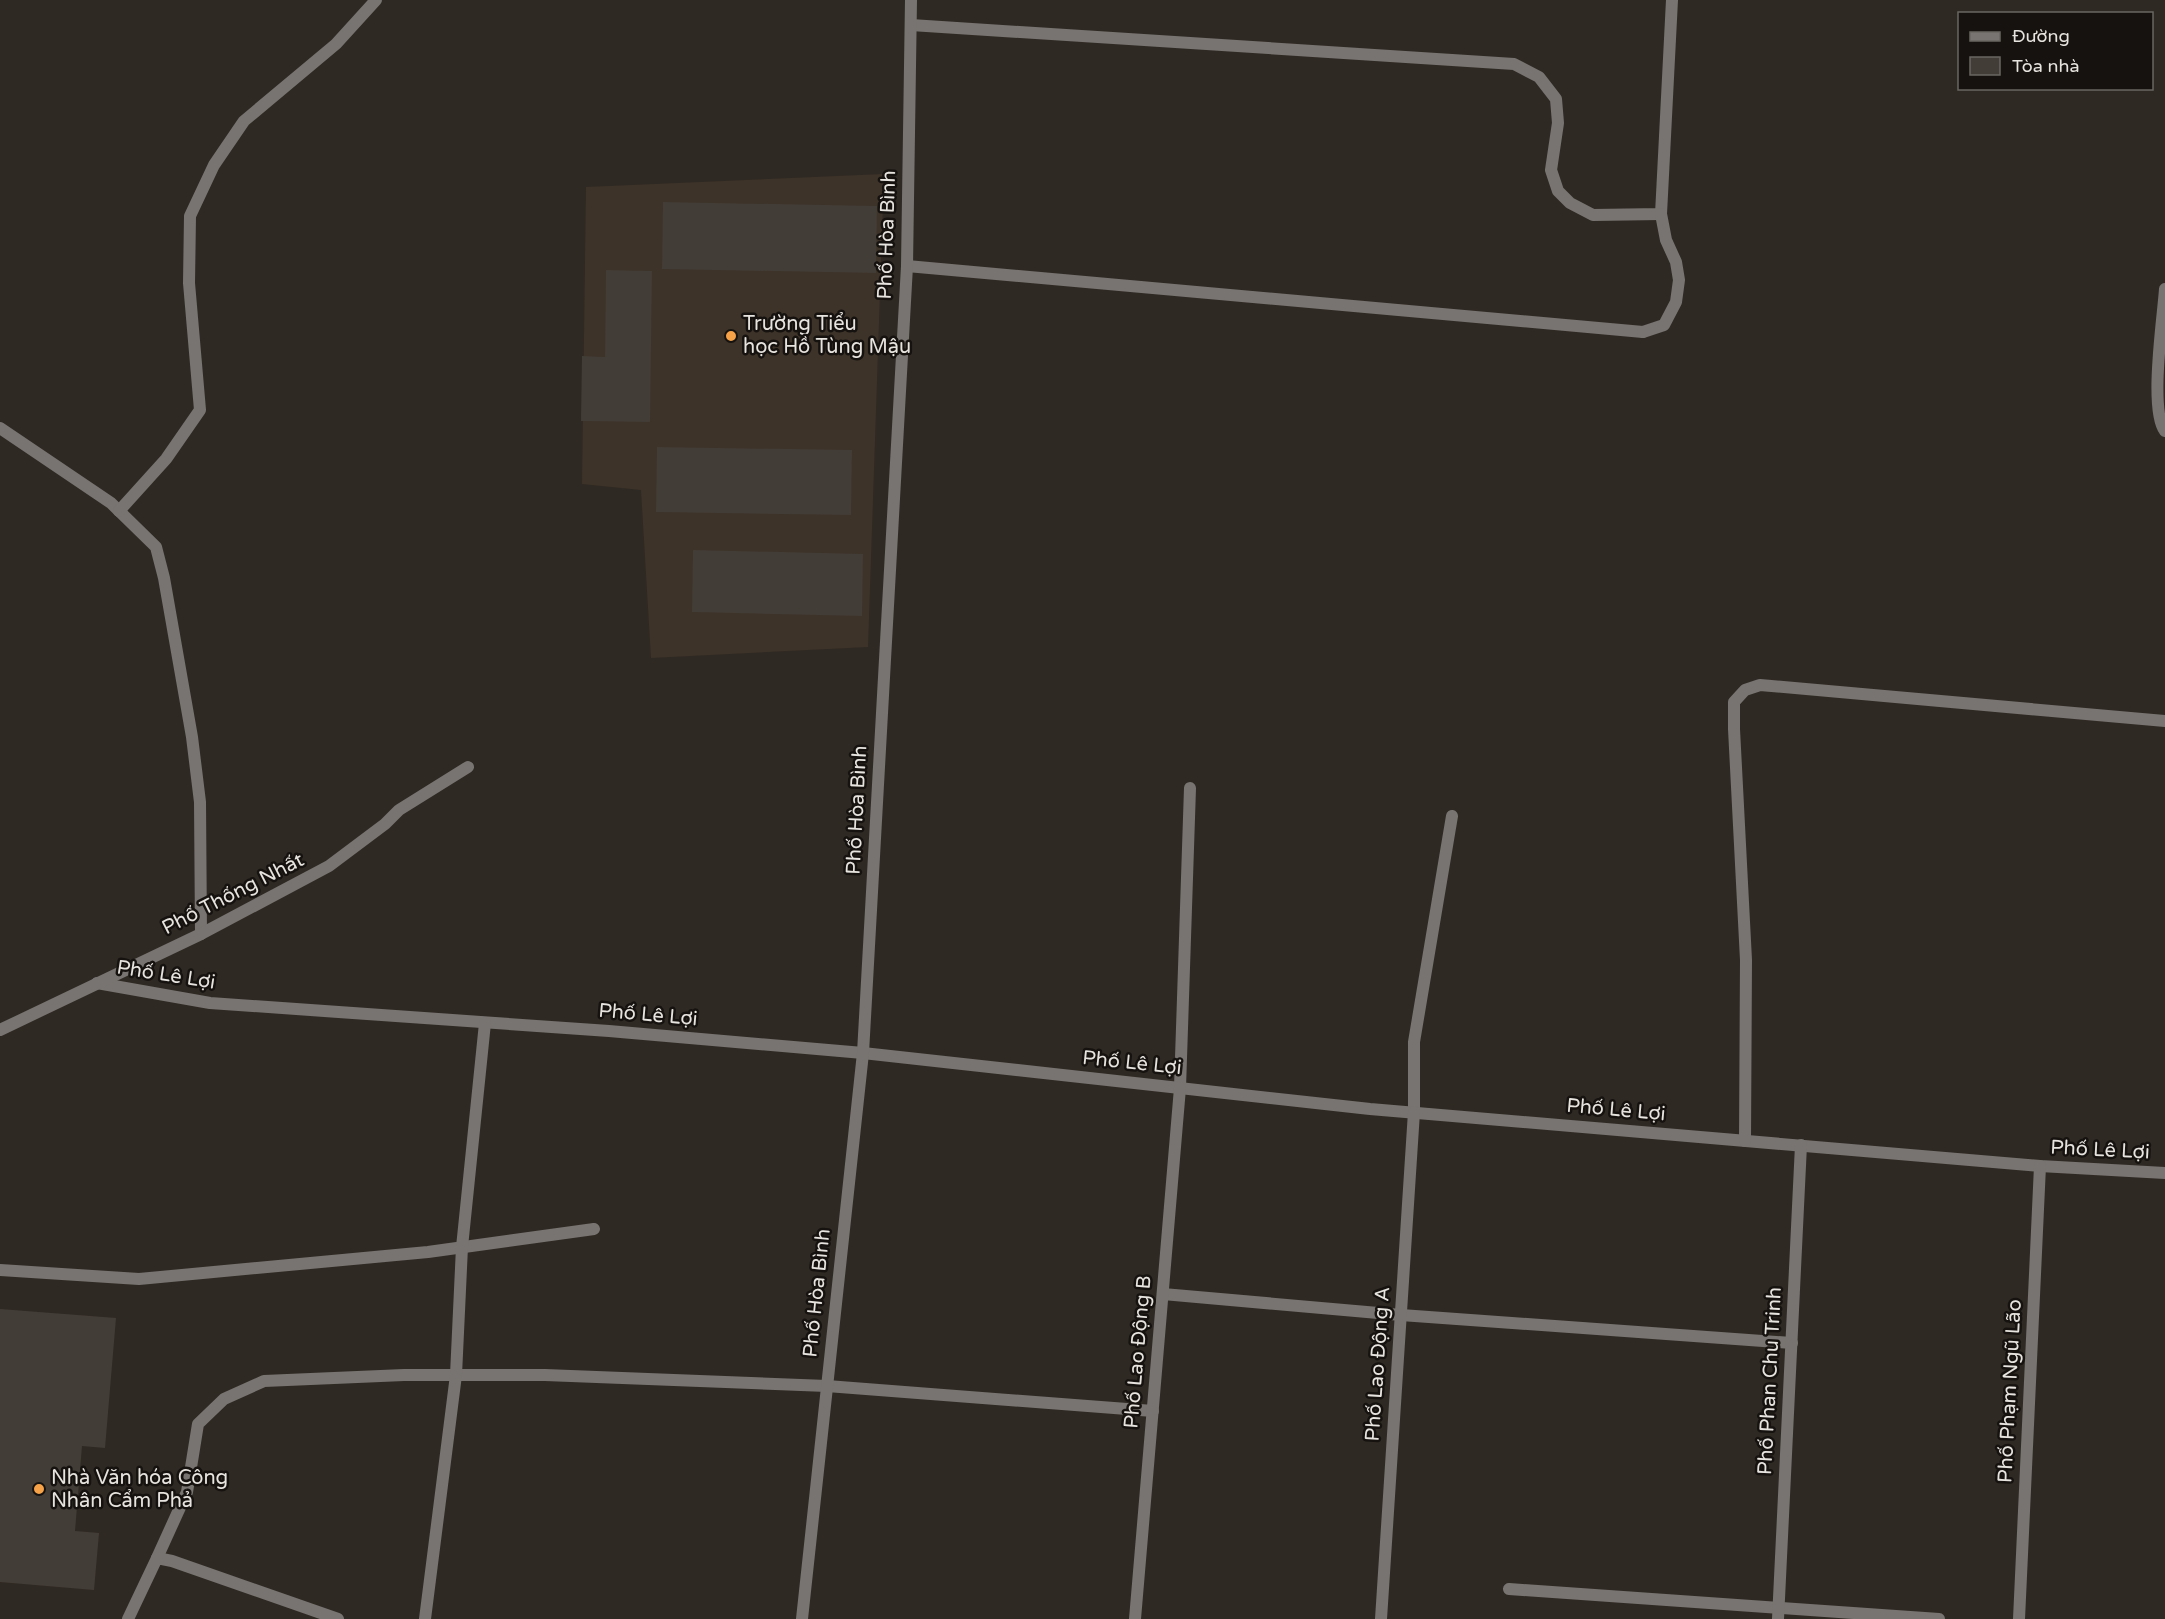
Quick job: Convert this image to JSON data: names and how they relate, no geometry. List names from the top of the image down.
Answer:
{
  "streets": {
    "street": [
      "Phố Hòa Bình",
      "Phố Thống Nhất",
      "Phố Lê Lợi",
      "Phố Lao Động B",
      "Phố Lao Động A",
      "Phố Phan Chu Trinh",
      "Phố Phạm Ngũ Lão"
    ]
  },
  "crossings": [
    ["Phố Hòa Bình", "Phố Lê Lợi"],
    ["Phố Thống Nhất", "Phố Lê Lợi"],
    ["Phố Lê Lợi", "Phố Lao Động B"],
    ["Phố Lê Lợi", "Phố Lao Động A"],
    ["Phố Lê Lợi", "Phố Phan Chu Trinh"],
    ["Phố Lê Lợi", "Phố Phạm Ngũ Lão"]
  ],
  "places": ["Trường Tiểu học Hồ Tùng Mậu", "Nhà Văn hóa Công Nhân Cẩm Phả"],
  "legend": ["Đường", "Tòa nhà"]
}
